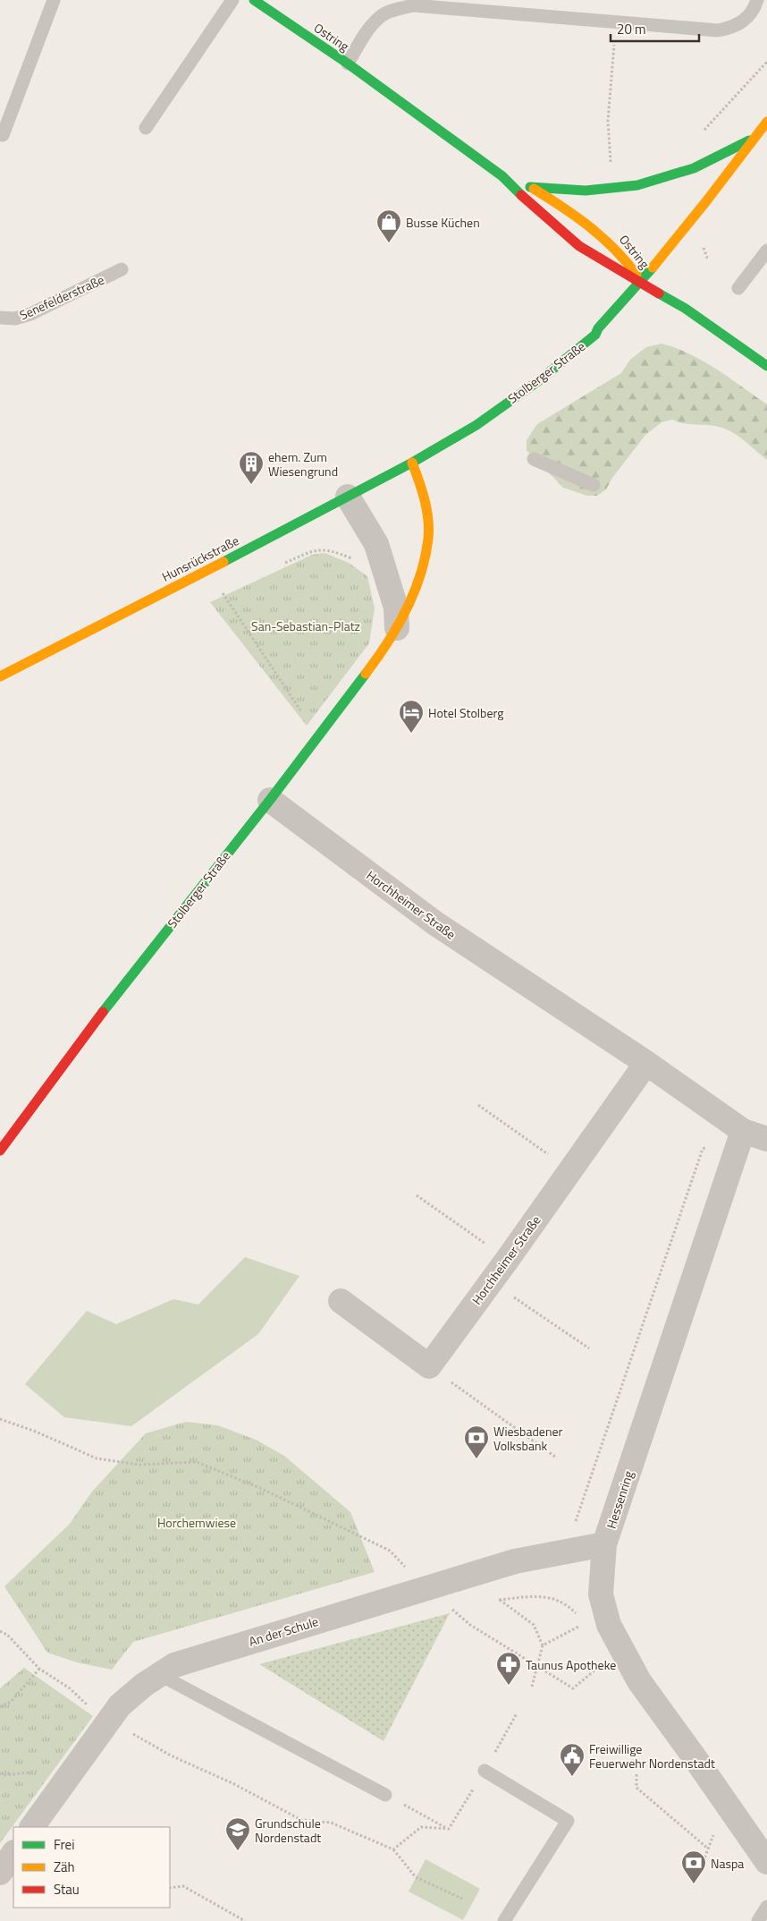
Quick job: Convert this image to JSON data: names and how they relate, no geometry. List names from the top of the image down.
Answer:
{
  "streets": {
    "street": [
      "Ostring",
      "Stolberger Straße",
      "Hunsrückstraße",
      "Horchheimer Straße",
      "Hessenring",
      "An der Schule"
    ],
    "lane": ["Senefelderstraße"]
  },
  "crossings": [
    ["Ostring", "Stolberger Straße"],
    ["Stolberger Straße", "Hunsrückstraße"],
    ["Stolberger Straße", "Horchheimer Straße"],
    ["Horchheimer Straße", "Hessenring"],
    ["Hessenring", "An der Schule"]
  ],
  "parks": ["San-Sebastian-Platz", "Horchemwiese"],
  "places": {
    "shop": ["Busse Küchen"],
    "building": ["ehem. Zum Wiesengrund"],
    "hotel": ["Hotel Stolberg"],
    "bank": ["Wiesbadener Volksbank", "Naspa"],
    "pharmacy": ["Taunus Apotheke"],
    "public building": ["Freiwillige Feuerwehr Nordenstadt"],
    "school or university": ["Grundschule Nordenstadt"]
  },
  "legend": ["Frei", "Zäh", "Stau"],
  "scale_bar": "20 m"
}
